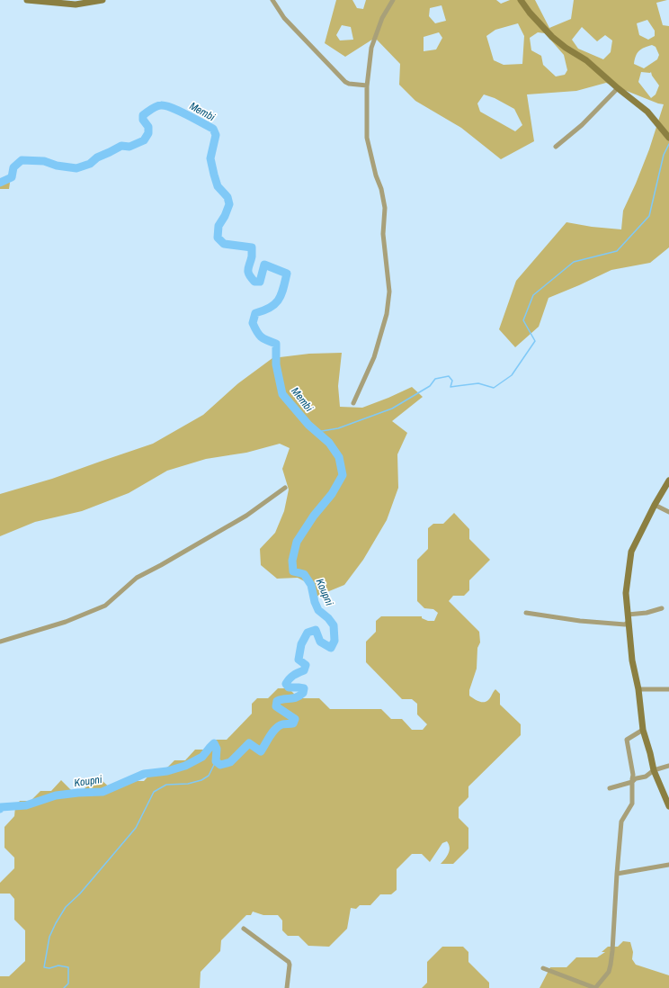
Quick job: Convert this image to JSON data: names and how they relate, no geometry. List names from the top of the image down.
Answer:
{
  "water": ["Membi", "Koupni"]
}
